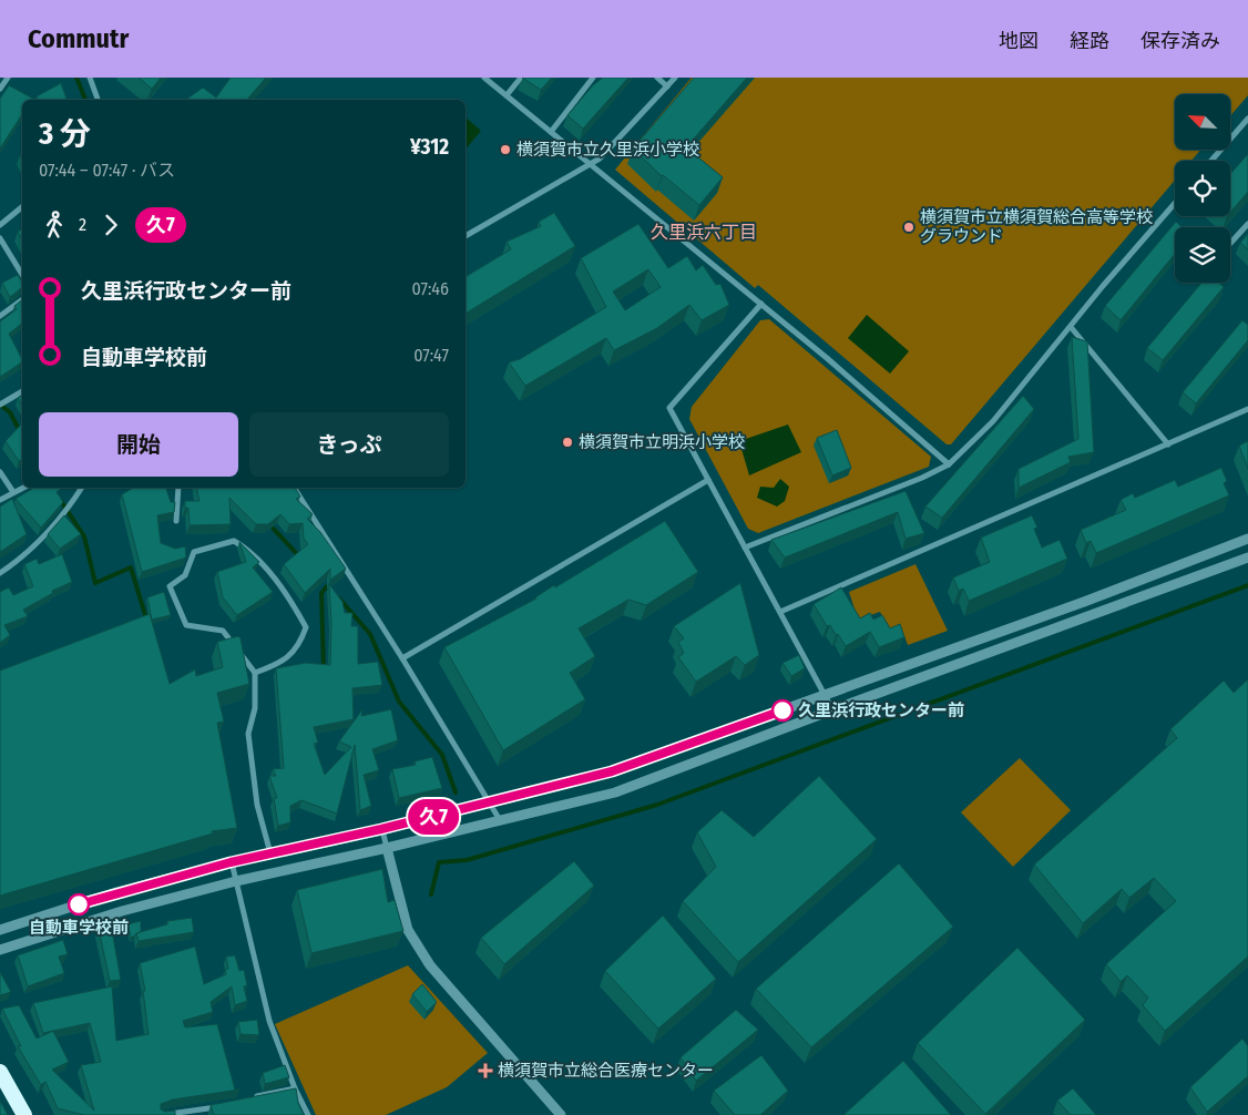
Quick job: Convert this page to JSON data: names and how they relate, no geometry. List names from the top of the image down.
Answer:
{
  "districts": ["久里浜六丁目"],
  "places": {
    "other": [
      "横須賀市立久里浜小学校",
      "横須賀市立横須賀総合高等学校 グラウンド",
      "横須賀市立明浜小学校",
      "久里浜行政センター前",
      "自動車学校前"
    ],
    "health": ["横須賀市立総合医療センター"]
  },
  "lines": ["bus line 久7"],
  "north": "top left",
  "page": {
    "header": "Commutr",
    "nav": ["地図", "経路", "保存済み"],
    "on_map": "久7",
    "heading": ["3 分", "07:44 – 07:47 · バス", "¥312"],
    "legs": ["2", "久7"],
    "list": [
      {
        "name": "久里浜行政センター前",
        "value": "07:46"
      },
      {
        "name": "自動車学校前",
        "value": "07:47"
      }
    ],
    "buttons": ["開始", "きっぷ"]
  }
}
